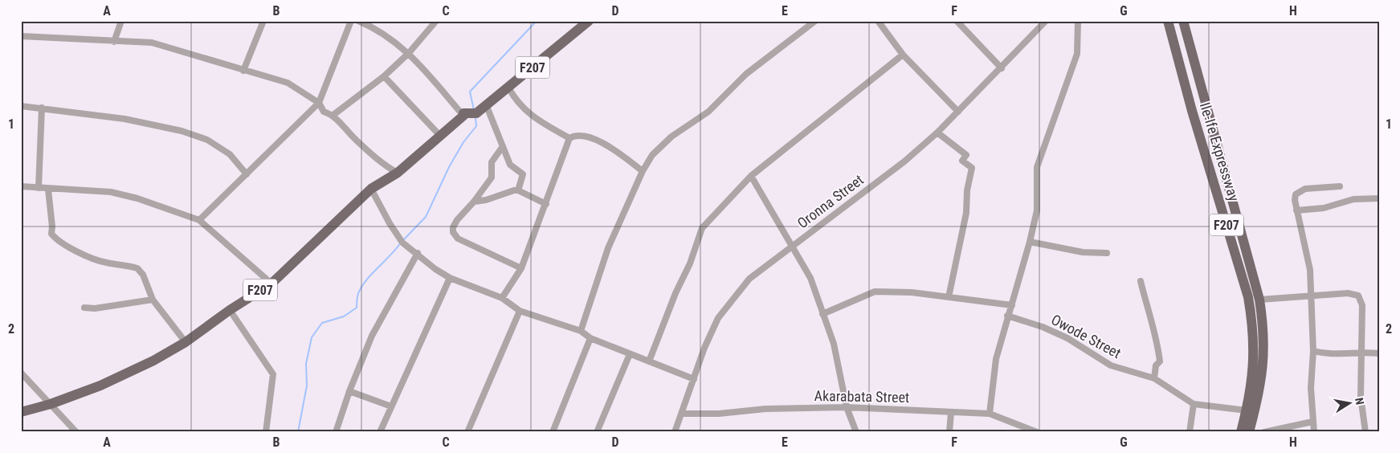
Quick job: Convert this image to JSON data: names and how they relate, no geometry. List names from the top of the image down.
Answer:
{
  "streets": {
    "main road": ["F207", "Ile-Ife Expressway"],
    "street": ["Oronna Street", "Owode Street", "Akarabata Street"]
  },
  "crossings": [
    ["Ile-Ife Expressway", "Owode Street"],
    ["Oronna Street", "Akarabata Street"]
  ],
  "north": "right",
  "grid": {
    "columns": [
      "A",
      "B",
      "C",
      "D",
      "E",
      "F",
      "G",
      "H"
    ],
    "rows": ["1", "2"]
  }
}
